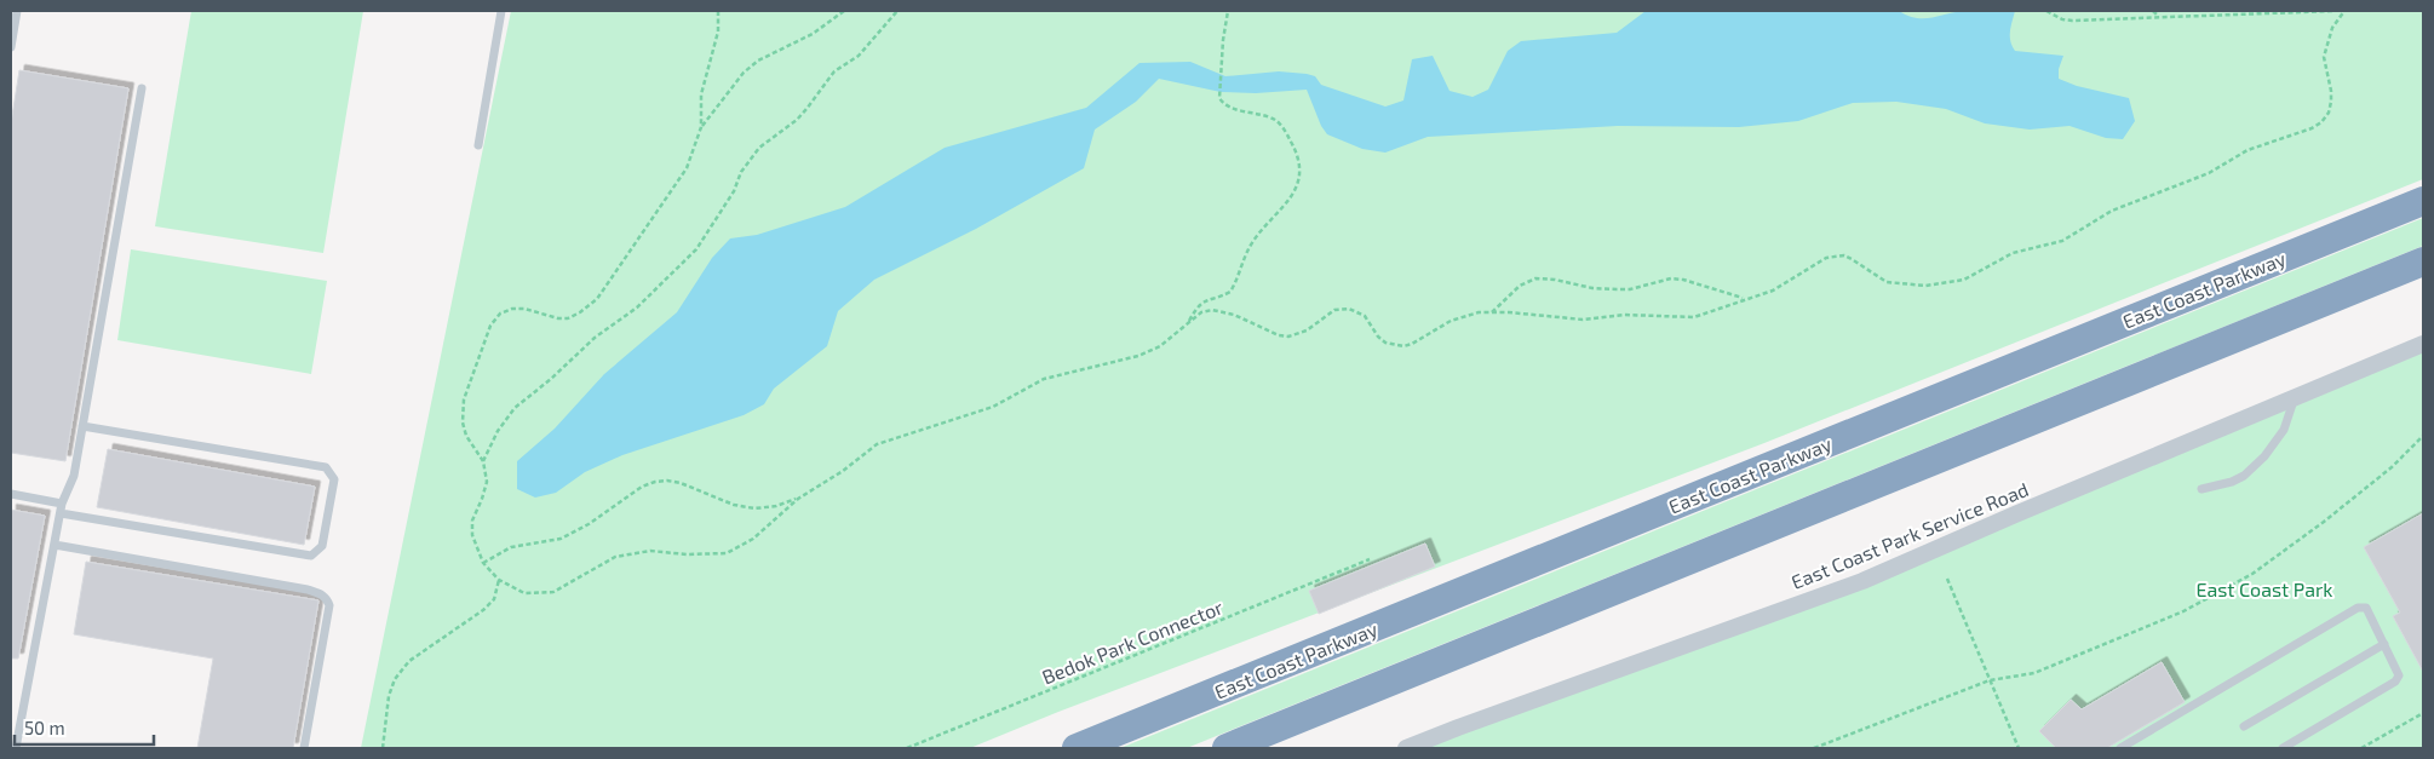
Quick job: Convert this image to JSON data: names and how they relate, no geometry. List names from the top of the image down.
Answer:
{
  "streets": {
    "highway": ["East Coast Parkway"],
    "street": ["East Coast Park Service Road"],
    "path": ["Bedok Park Connector"]
  },
  "parks": ["East Coast Park"],
  "scale_bar": "50 m"
}
